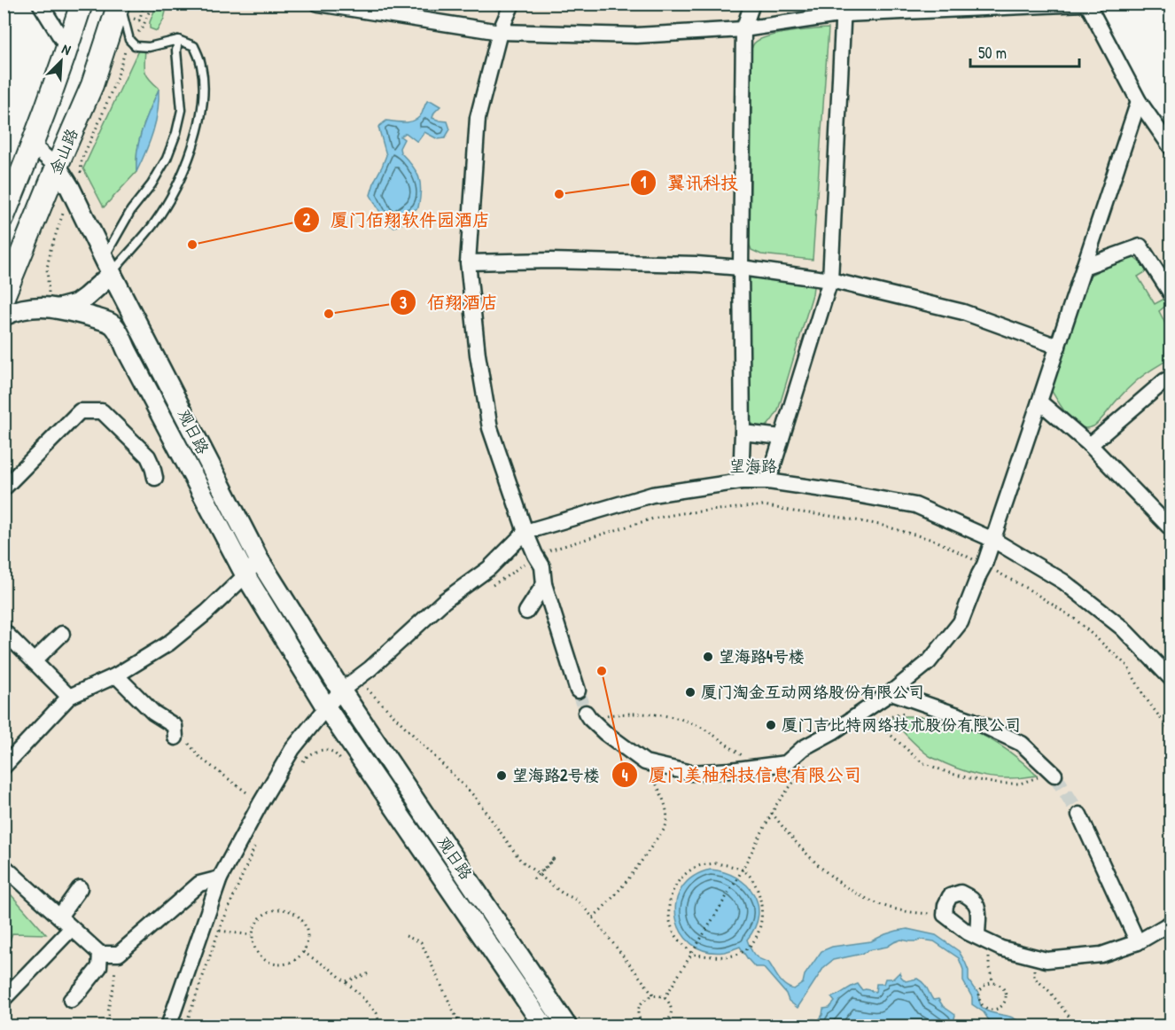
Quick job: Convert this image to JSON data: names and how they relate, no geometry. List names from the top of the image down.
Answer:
{
  "streets": {
    "main road": ["金山路"],
    "street": ["观日路", "望海路"]
  },
  "crossings": [
    ["金山路", "观日路"],
    ["观日路", "望海路"]
  ],
  "places": [
    "翼讯科技",
    "厦门佰翔软件园酒店",
    "佰翔酒店",
    "望海路4号楼",
    "厦门美柚科技信息有限公司",
    "厦门淘金互动网络股份有限公司",
    "厦门吉比特网络技术股份有限公司",
    "望海路2号楼"
  ],
  "scale_bar": "50 m",
  "north": "top right"
}
